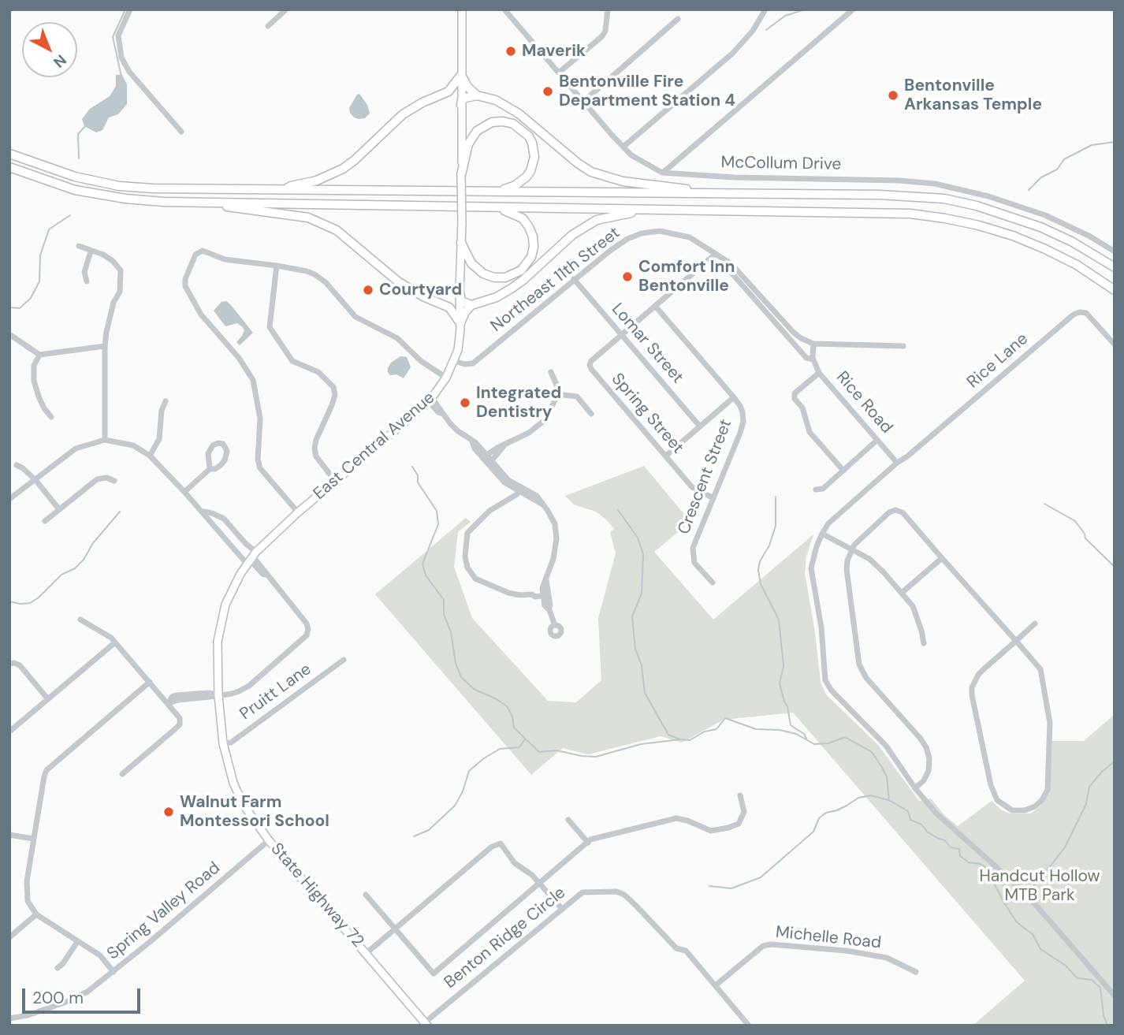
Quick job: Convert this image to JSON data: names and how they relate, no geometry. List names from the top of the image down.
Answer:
{
  "streets": {
    "main road": ["East Central Avenue", "State Highway 72"],
    "street": [
      "McCollum Drive",
      "Northeast 11th Street",
      "Lomar Street",
      "Rice Lane",
      "Rice Road",
      "Spring Street",
      "Crescent Street",
      "Pruitt Lane",
      "Spring Valley Road",
      "Benton Ridge Circle",
      "Michelle Road"
    ]
  },
  "crossings": [
    ["Northeast 11th Street", "Lomar Street"],
    ["Northeast 11th Street", "Rice Road"],
    ["Northeast 11th Street", "East Central Avenue"],
    ["Lomar Street", "Spring Street"],
    ["Rice Lane", "Rice Road"],
    ["Spring Street", "Crescent Street"],
    ["East Central Avenue", "Pruitt Lane"],
    ["East Central Avenue", "State Highway 72"],
    ["State Highway 72", "Spring Valley Road"],
    ["State Highway 72", "Benton Ridge Circle"],
    ["Benton Ridge Circle", "Michelle Road"]
  ],
  "parks": ["Handcut Hollow MTB Park"],
  "places": [
    "Maverik",
    "Bentonville Fire Department Station 4",
    "Bentonville Arkansas Temple",
    "Comfort Inn Bentonville",
    "Courtyard",
    "Integrated Dentistry",
    "Walnut Farm Montessori School"
  ],
  "scale_bar": "200 m",
  "north": "bottom right"
}
